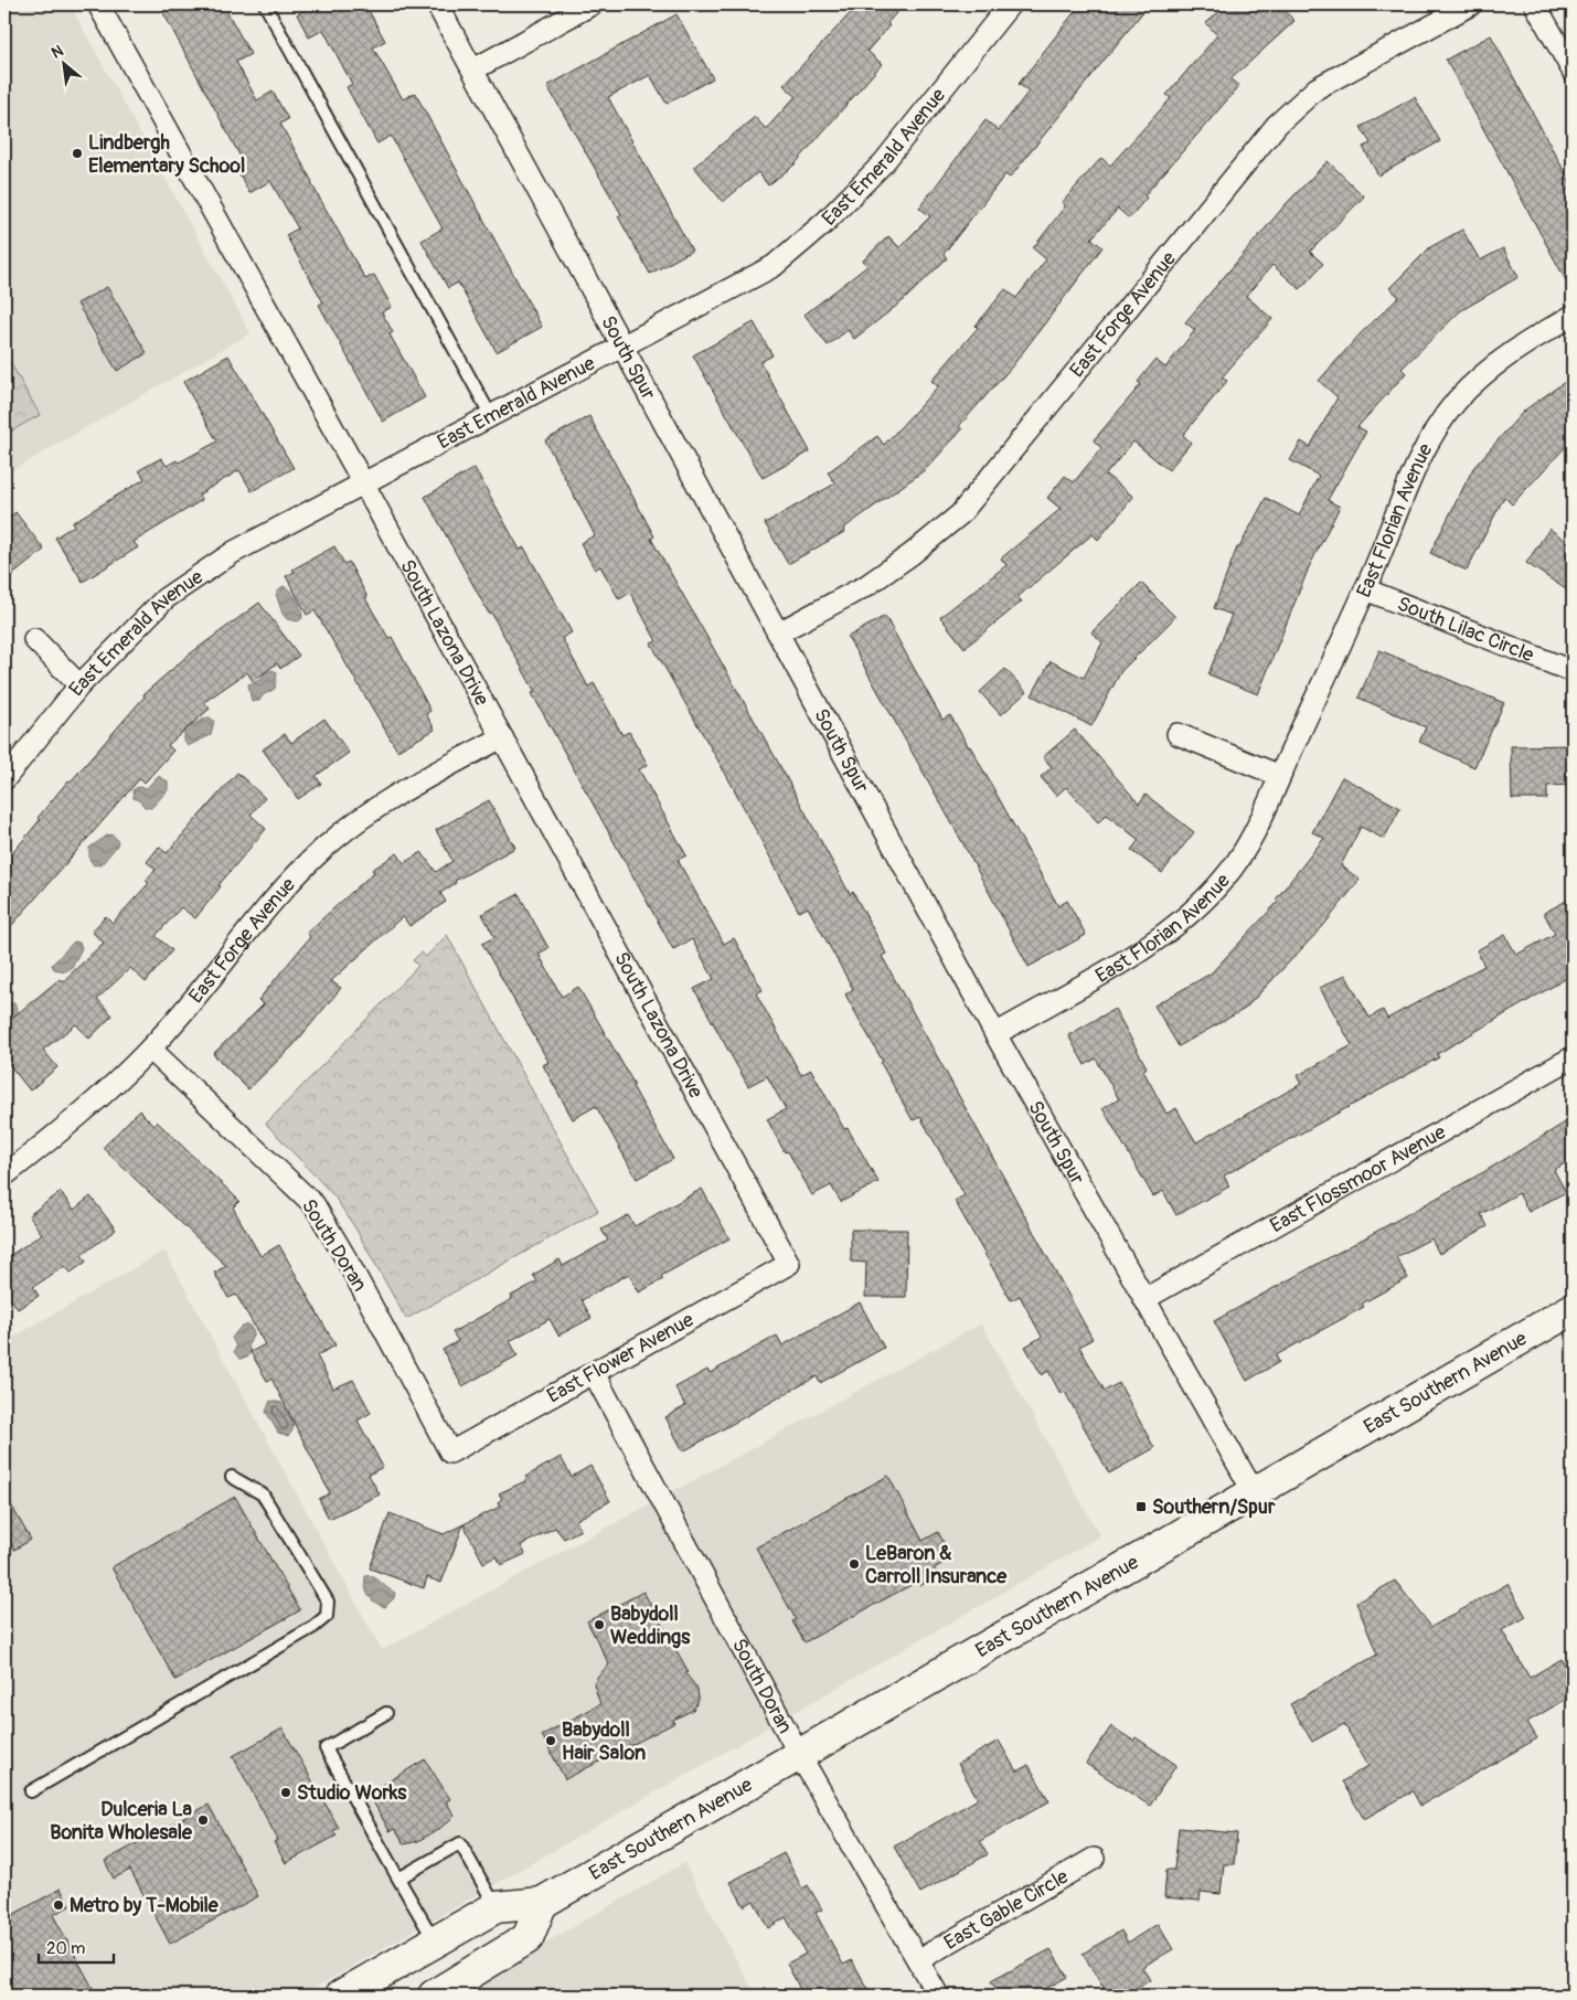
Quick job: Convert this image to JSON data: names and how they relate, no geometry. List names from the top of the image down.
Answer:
{
  "streets": {
    "main road": ["East Southern Avenue"],
    "street": [
      "East Emerald Avenue",
      "East Forge Avenue",
      "South Spur",
      "East Florian Avenue",
      "South Lilac Circle",
      "South Lazona Drive",
      "East Flossmoor Avenue",
      "South Doran",
      "East Flower Avenue",
      "East Gable Circle"
    ]
  },
  "crossings": [
    ["East Emerald Avenue", "South Spur"],
    ["East Emerald Avenue", "South Lazona Drive"],
    ["East Forge Avenue", "South Spur"],
    ["East Forge Avenue", "South Lazona Drive"],
    ["East Forge Avenue", "South Doran"],
    ["South Spur", "East Florian Avenue"],
    ["South Spur", "East Flossmoor Avenue"],
    ["South Spur", "East Southern Avenue"],
    ["East Florian Avenue", "South Lilac Circle"],
    ["South Lazona Drive", "East Flower Avenue"],
    ["South Doran", "East Flower Avenue"],
    ["South Doran", "East Southern Avenue"],
    ["South Doran", "East Gable Circle"]
  ],
  "places": {
    "other": [
      "Lindbergh Elementary School",
      "LeBaron & Carroll Insurance",
      "Babydoll Weddings",
      "Babydoll Hair Salon",
      "Studio Works",
      "Dulceria La Bonita Wholesale",
      "Metro by T-Mobile"
    ],
    "transit": ["Southern/Spur"]
  },
  "scale_bar": "20 m",
  "north": "top left"
}
